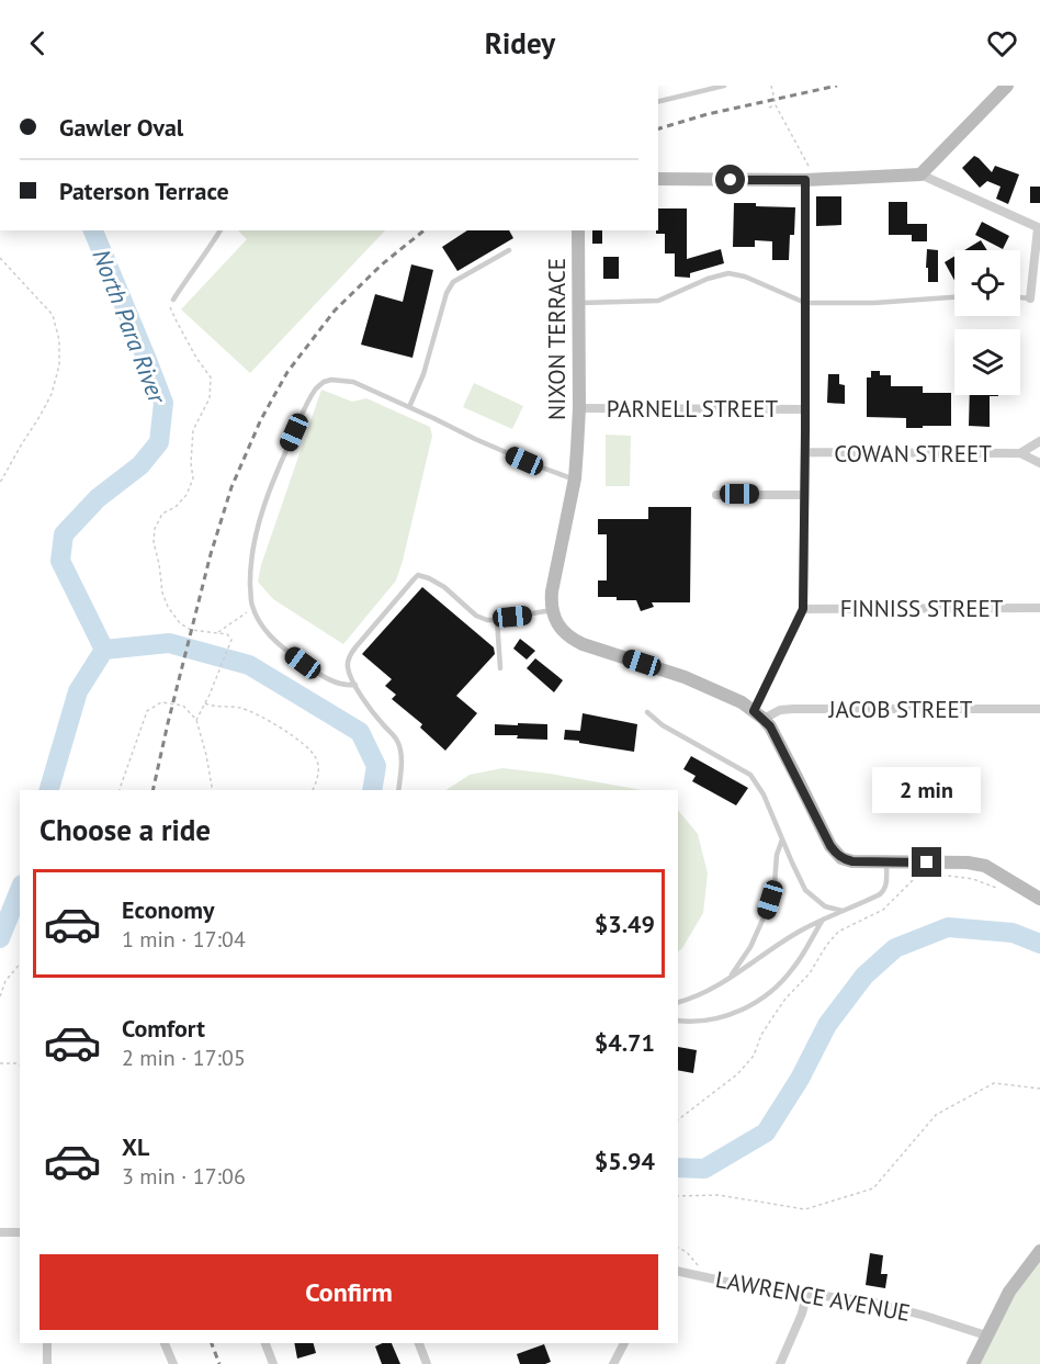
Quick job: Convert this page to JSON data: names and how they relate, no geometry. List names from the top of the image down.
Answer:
{
  "streets": {
    "street": [
      "NIXON TERRACE",
      "PARNELL STREET",
      "COWAN STREET",
      "FINNISS STREET",
      "JACOB STREET",
      "LAWRENCE AVENUE"
    ]
  },
  "crossings": [
    ["NIXON TERRACE", "PARNELL STREET"]
  ],
  "water": ["North Para River"],
  "page": {
    "header": "Ridey",
    "banner": ["Gawler Oval", "Paterson Terrace"],
    "bubble": "2 min",
    "heading": "Choose a ride",
    "list": [
      {
        "name": "Economy",
        "note": "1 min · 17:04",
        "value": "$3.49"
      },
      {
        "name": "Comfort",
        "note": "2 min · 17:05",
        "value": "$4.71"
      },
      {
        "name": "XL",
        "note": "3 min · 17:06",
        "value": "$5.94"
      }
    ],
    "buttons": "Confirm"
  }
}
